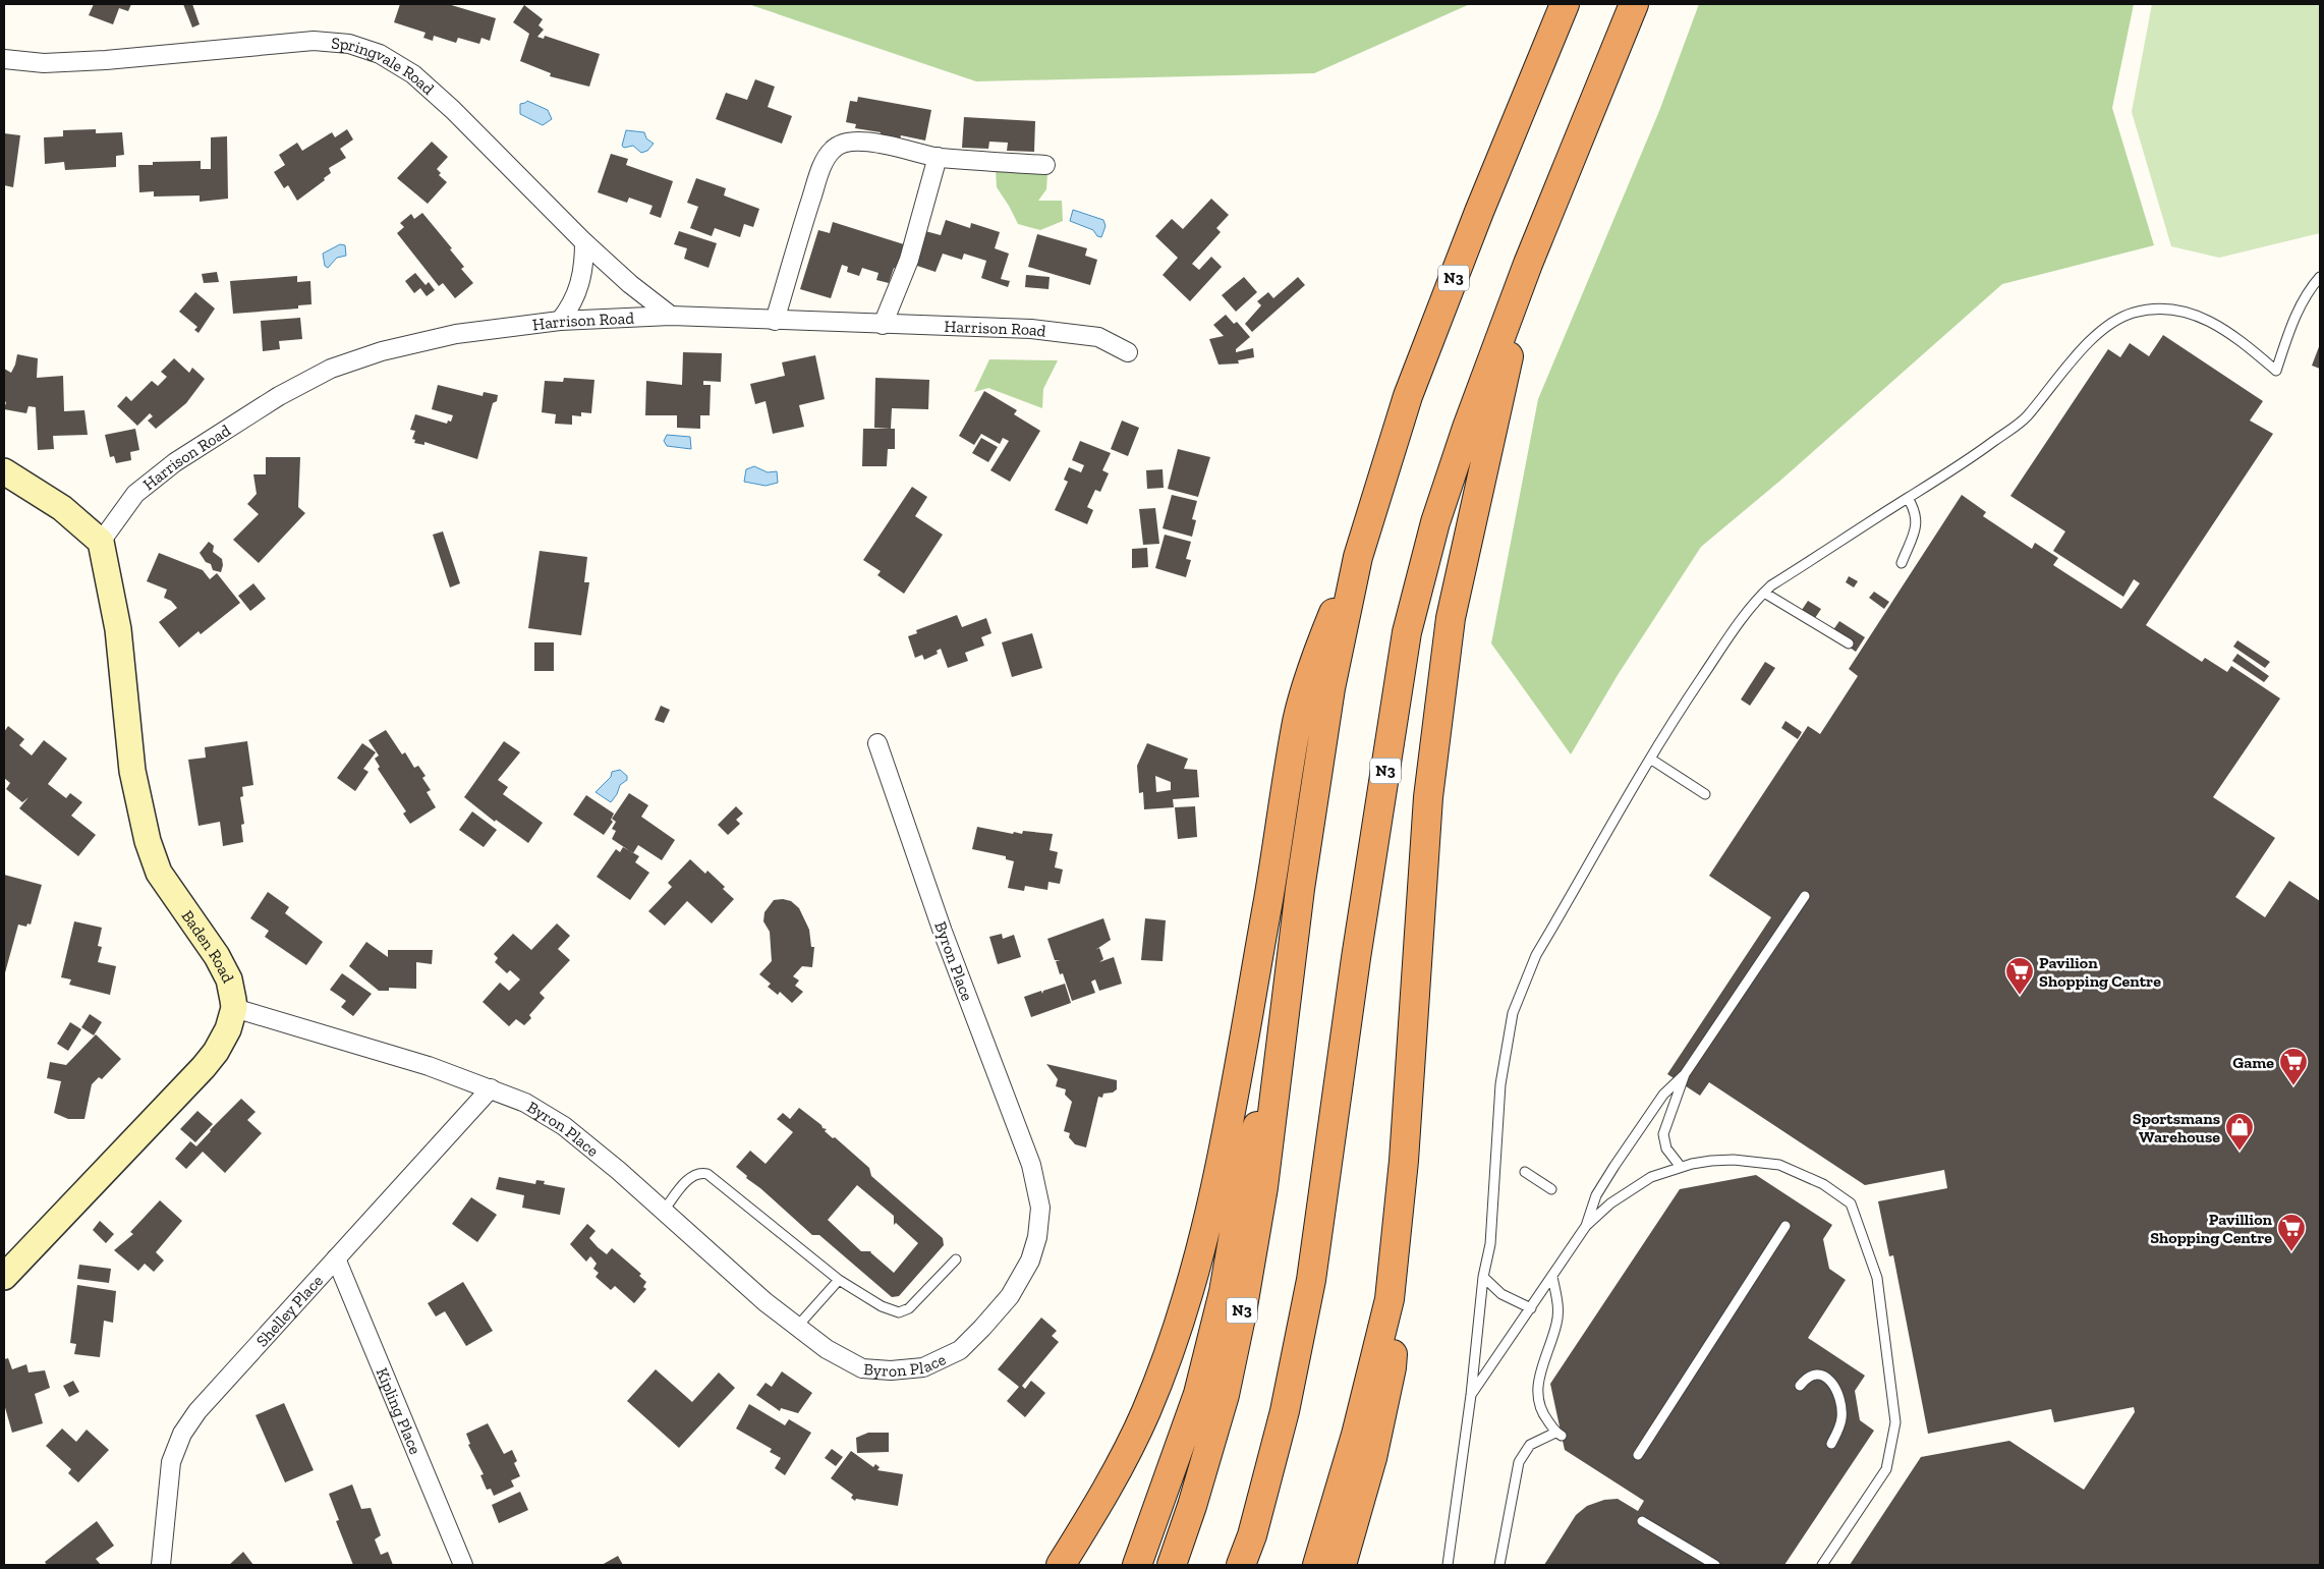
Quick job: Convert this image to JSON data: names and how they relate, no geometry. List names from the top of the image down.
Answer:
{
  "streets": {
    "highway": ["N3"],
    "street": [
      "Springvale Road",
      "Harrison Road",
      "Baden Road",
      "Byron Place",
      "Shelley Place",
      "Kipling Place"
    ]
  },
  "crossings": [
    ["Springvale Road", "Harrison Road"],
    ["Harrison Road", "Baden Road"],
    ["Baden Road", "Byron Place"],
    ["Byron Place", "Shelley Place"],
    ["Shelley Place", "Kipling Place"]
  ],
  "places": {
    "supermarket": ["Pavilion Shopping Centre", "Game", "Pavillion Shopping Centre"],
    "shop": ["Sportsmans Warehouse"]
  }
}
